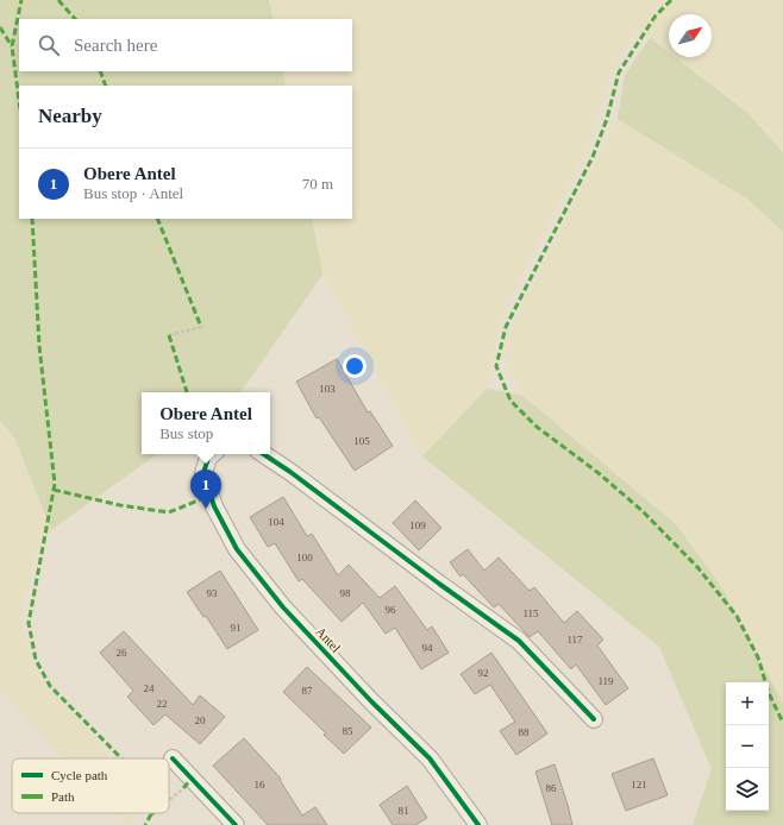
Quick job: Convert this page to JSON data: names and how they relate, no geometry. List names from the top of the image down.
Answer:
{
  "streets": {
    "street": ["Antel"]
  },
  "house_numbers": [
    "103",
    "105",
    "104",
    "109",
    "100",
    "93",
    "98",
    "96",
    "115",
    "91",
    "117",
    "94",
    "26",
    "92",
    "119",
    "24",
    "87",
    "22",
    "20",
    "85",
    "88",
    "16",
    "121",
    "86",
    "81"
  ],
  "legend": ["Cycle path", "Path"],
  "north": "top right",
  "page": {
    "search": "Search here",
    "heading": "Nearby",
    "list": [
      {
        "mark": "1",
        "name": "Obere Antel",
        "note": "Bus stop · Antel",
        "value": "70 m"
      }
    ],
    "popup": ["Obere Antel", "Bus stop"],
    "pins": "1",
    "map_buttons": ["+", "−"]
  }
}
